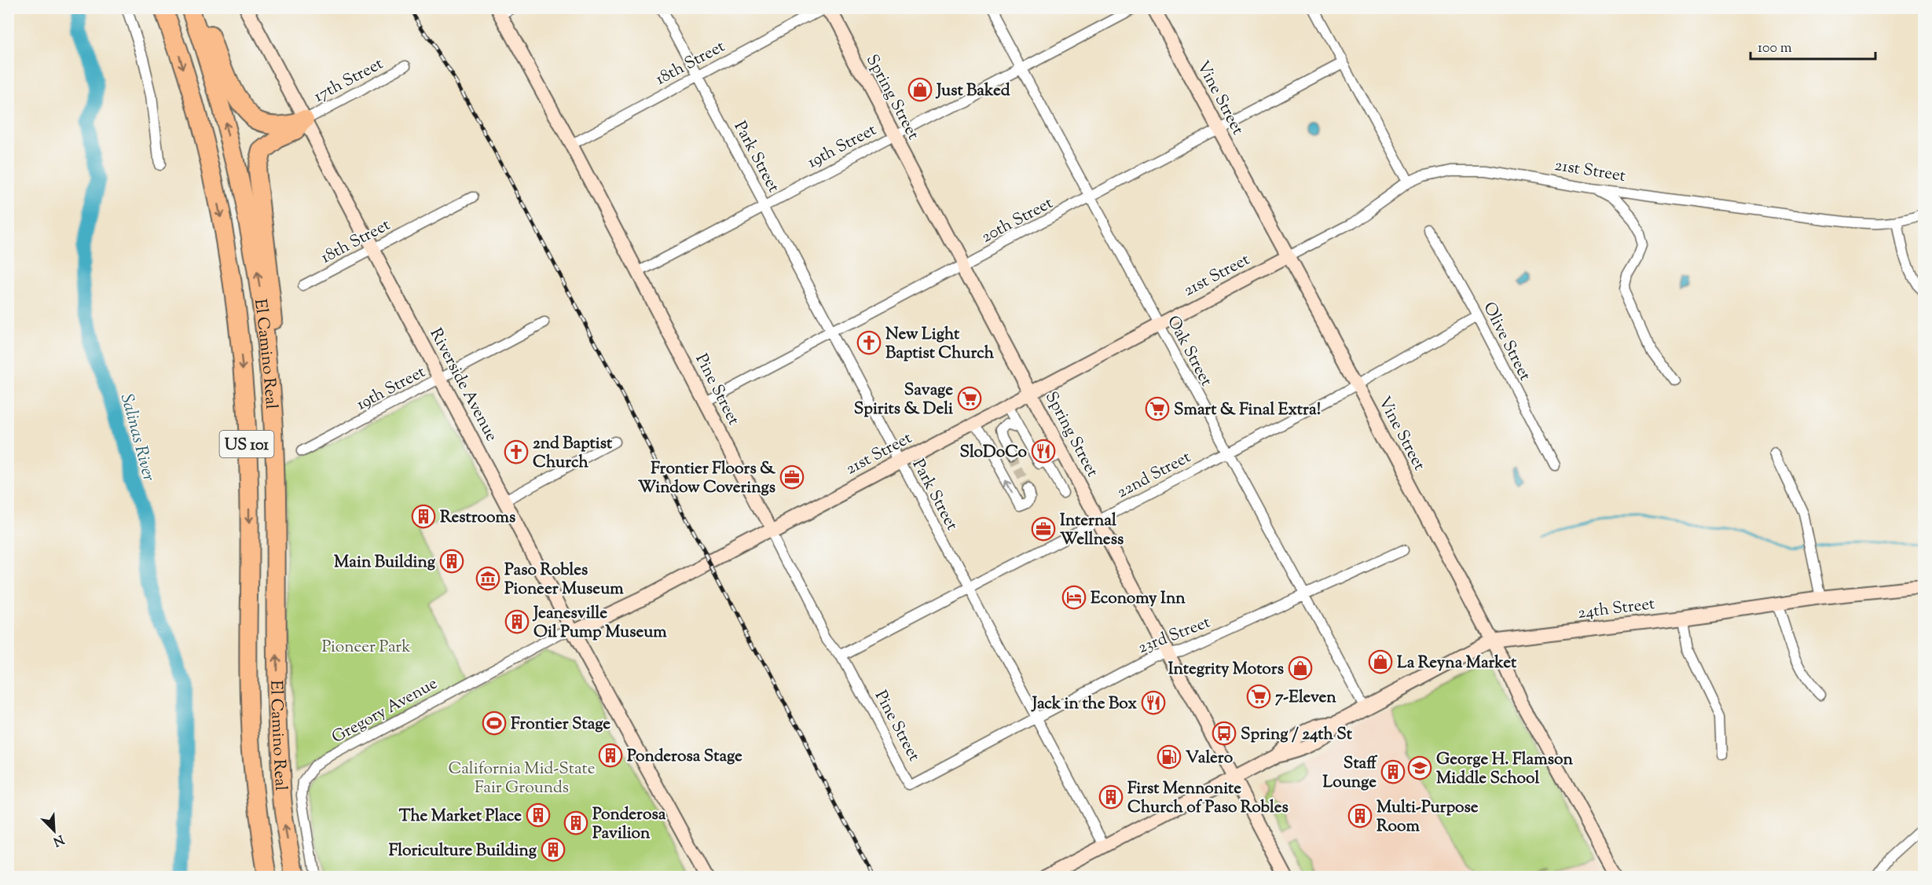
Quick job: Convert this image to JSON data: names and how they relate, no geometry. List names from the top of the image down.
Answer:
{
  "streets": {
    "highway": ["El Camino Real", "US 101"],
    "main road": [
      "Spring Street",
      "Vine Street",
      "21st Street",
      "Riverside Avenue",
      "Pine Street",
      "24th Street"
    ],
    "street": [
      "18th Street",
      "17th Street",
      "19th Street",
      "Park Street",
      "20th Street",
      "Olive Street",
      "Oak Street",
      "22nd Street",
      "23rd Street",
      "Gregory Avenue"
    ]
  },
  "crossings": [
    ["18th Street", "Spring Street"],
    ["18th Street", "Park Street"],
    ["18th Street", "Riverside Avenue"],
    ["18th Street", "Pine Street"],
    ["17th Street", "Riverside Avenue"],
    ["Spring Street", "19th Street"],
    ["Spring Street", "21st Street"],
    ["Spring Street", "20th Street"],
    ["Spring Street", "22nd Street"],
    ["Spring Street", "24th Street"],
    ["Spring Street", "23rd Street"],
    ["Vine Street", "21st Street"],
    ["Vine Street", "20th Street"],
    ["Vine Street", "22nd Street"],
    ["Vine Street", "24th Street"],
    ["19th Street", "Park Street"],
    ["19th Street", "Oak Street"],
    ["19th Street", "Riverside Avenue"],
    ["19th Street", "Pine Street"],
    ["Park Street", "21st Street"],
    ["Park Street", "20th Street"],
    ["Park Street", "22nd Street"],
    ["Park Street", "24th Street"],
    ["Park Street", "23rd Street"],
    ["21st Street", "Oak Street"],
    ["21st Street", "Riverside Avenue"],
    ["21st Street", "Pine Street"],
    ["21st Street", "Gregory Avenue"],
    ["20th Street", "Oak Street"],
    ["20th Street", "Pine Street"],
    ["Olive Street", "22nd Street"],
    ["Oak Street", "22nd Street"],
    ["Oak Street", "24th Street"],
    ["Oak Street", "23rd Street"],
    ["Riverside Avenue", "Gregory Avenue"],
    ["Pine Street", "22nd Street"],
    ["Pine Street", "23rd Street"]
  ],
  "water": ["Salinas River"],
  "parks": ["Pioneer Park", "California Mid-State Fair Grounds"],
  "places": {
    "shop": ["Just Baked", "La Reyna Market", "Integrity Motors"],
    "church": ["New Light Baptist Church", "2nd Baptist Church"],
    "supermarket": ["Savage Spirits & Deli", "Smart & Final Extra!", "7-Eleven"],
    "restaurant": ["SloDoCo", "Jack in the Box"],
    "office": ["Frontier Floors & Window Coverings", "Internal Wellness"],
    "building": [
      "Restrooms",
      "Main Building",
      "Jeanesville Oil Pump Museum",
      "Ponderosa Stage",
      "Staff Lounge",
      "First Mennonite Church of Paso Robles",
      "The Market Place",
      "Multi-Purpose Room",
      "Ponderosa Pavilion",
      "Floriculture Building"
    ],
    "museum": ["Paso Robles Pioneer Museum"],
    "hotel": ["Economy Inn"],
    "sports": ["Frontier Stage"],
    "bus stop": ["Spring / 24th St"],
    "fuel station": ["Valero"],
    "school or university": ["George H. Flamson Middle School"]
  },
  "scale_bar": "100 m",
  "north": "bottom right"
}
